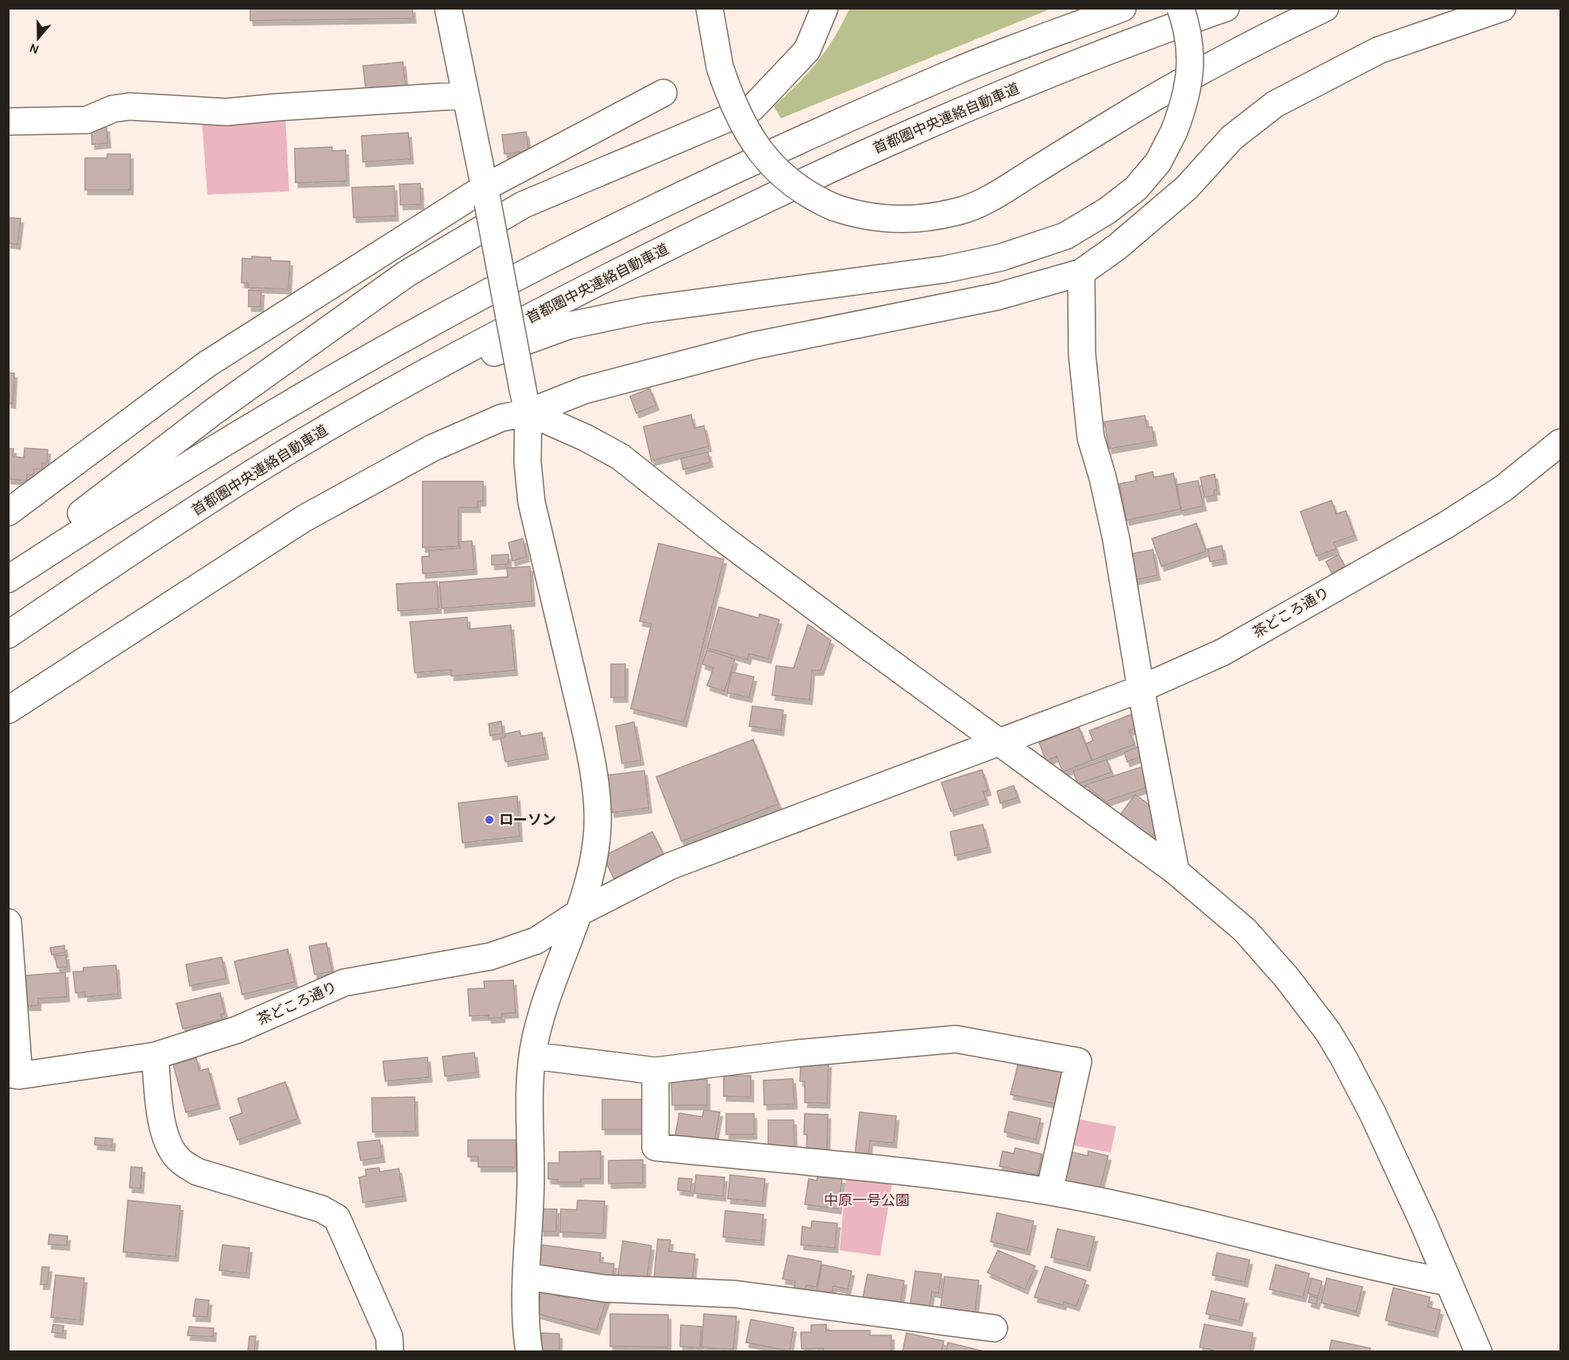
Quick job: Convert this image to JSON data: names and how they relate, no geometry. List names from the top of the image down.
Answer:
{
  "streets": {
    "main road": ["首都圏中央連絡自動車道", "茶どころ通り"]
  },
  "parks": ["中原一号公園"],
  "places": ["ローソン"],
  "north": "bottom"
}
